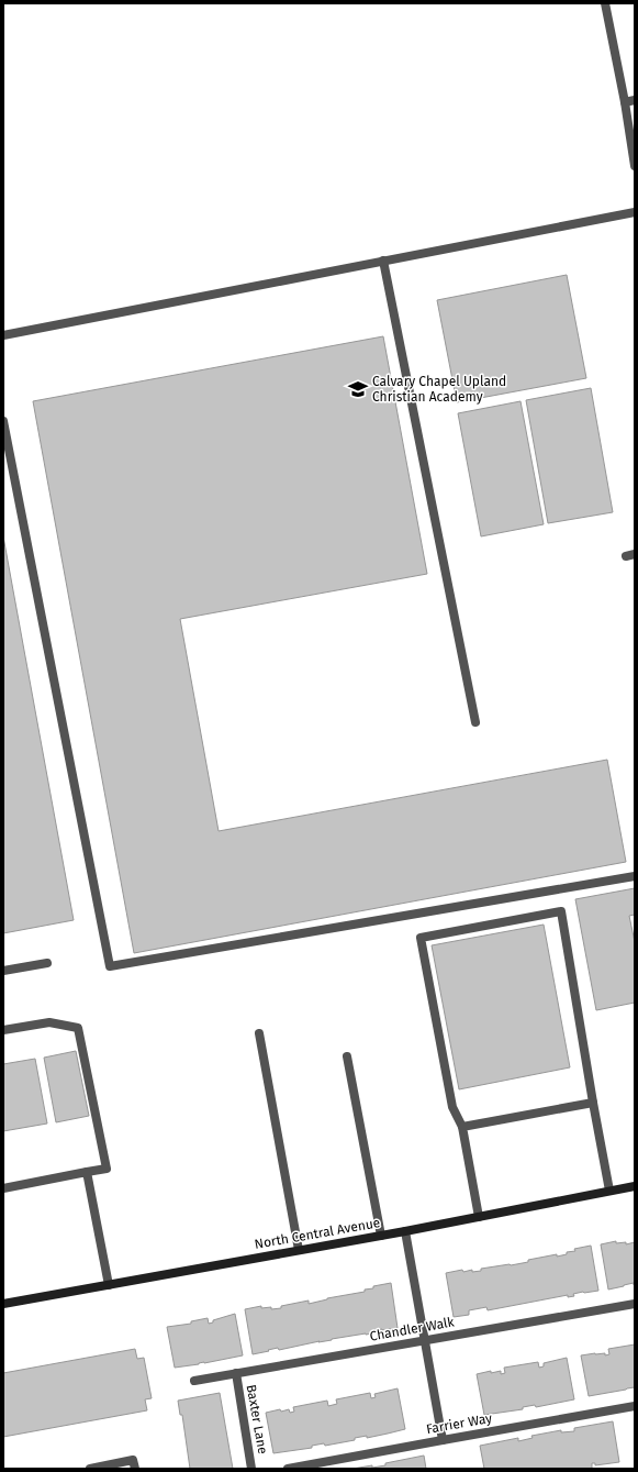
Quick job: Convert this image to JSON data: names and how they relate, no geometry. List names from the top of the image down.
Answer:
{
  "streets": {
    "main road": ["North Central Avenue"],
    "street": ["Chandler Walk", "Baxter Lane", "Farrier Way"]
  },
  "crossings": [
    ["Chandler Walk", "Baxter Lane"]
  ],
  "places": {
    "school or university": ["Calvary Chapel Upland Christian Academy"]
  }
}
